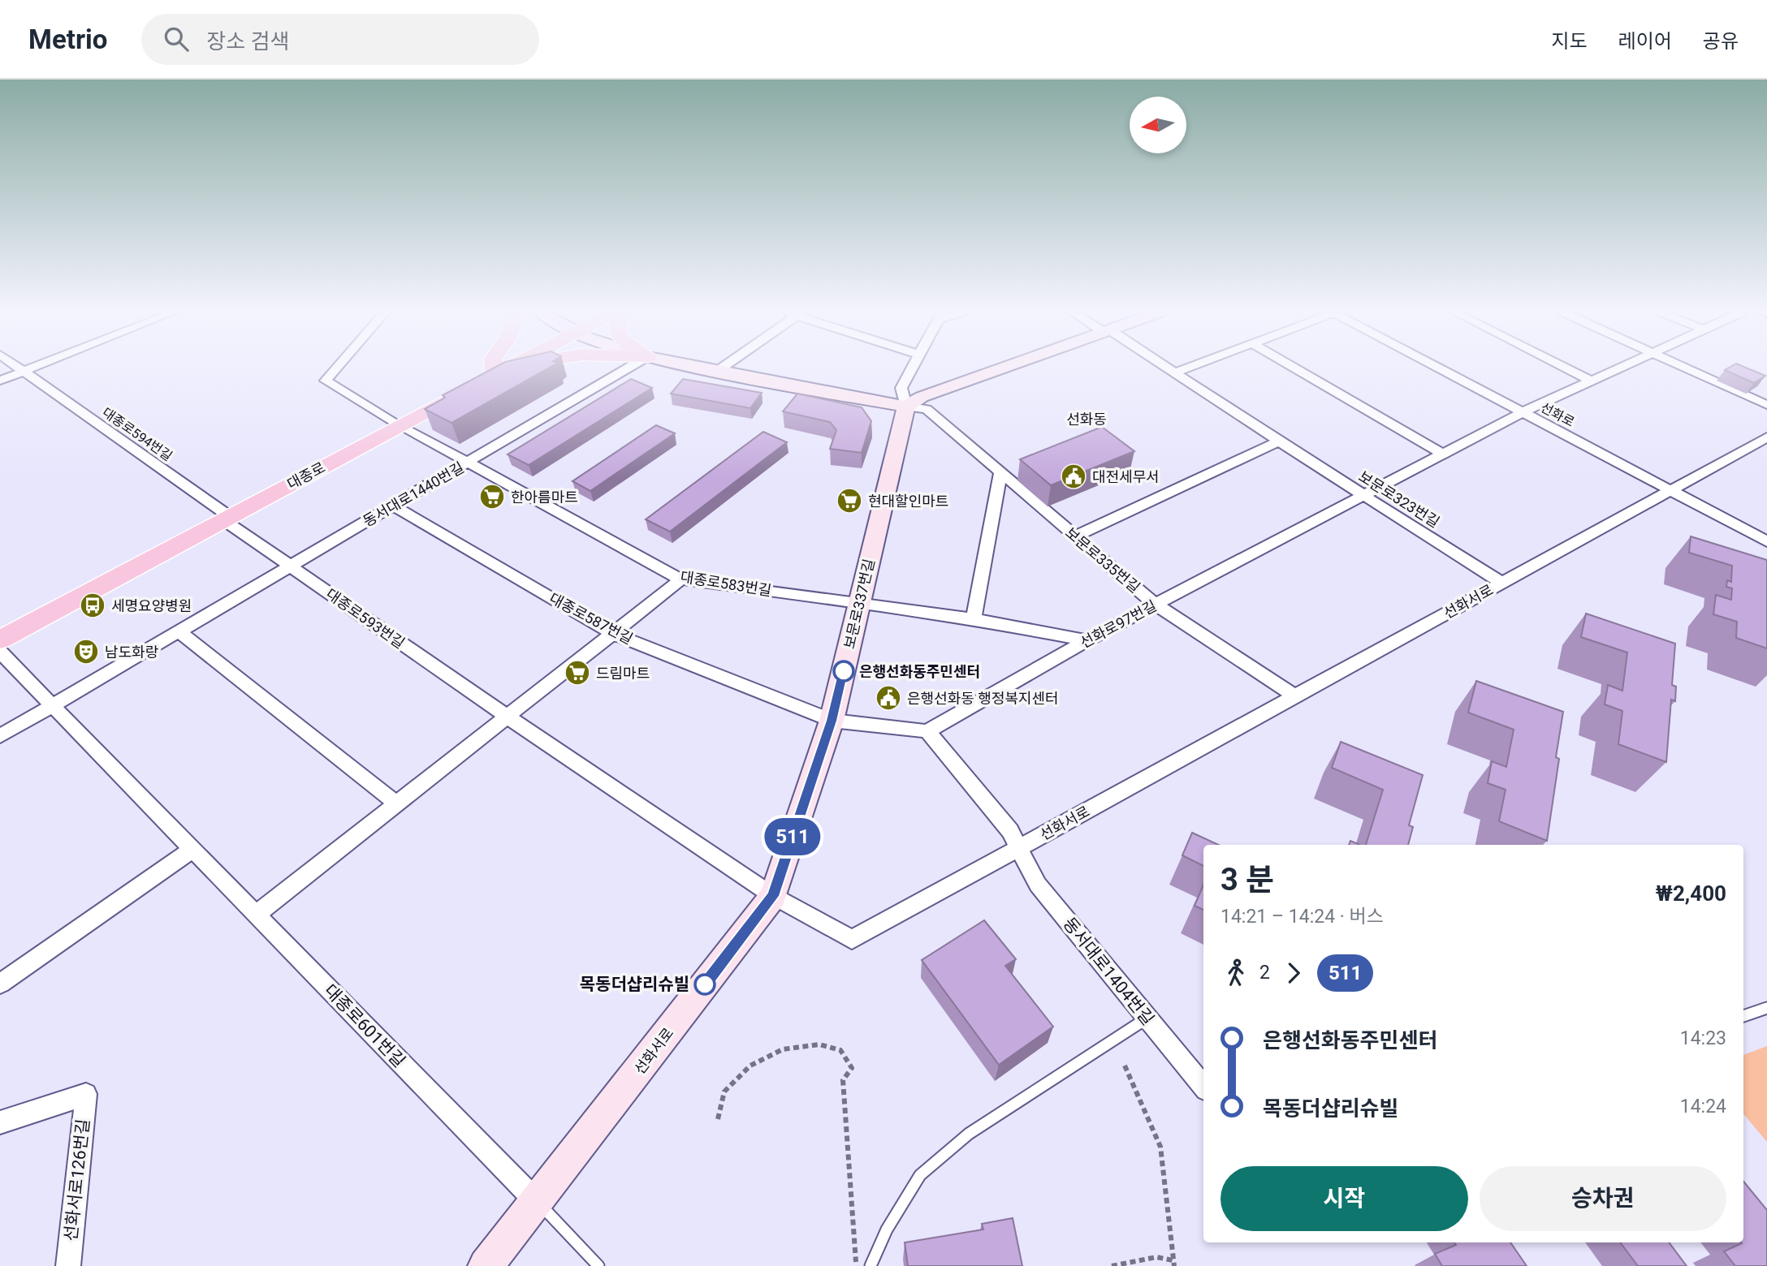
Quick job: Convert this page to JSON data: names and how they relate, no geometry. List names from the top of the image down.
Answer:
{
  "streets": {
    "main road": ["대종로"],
    "street": [
      "선화로",
      "대종로594번길",
      "동서대로1440번길",
      "보문로323번길",
      "보문로335번길",
      "대종로583번길",
      "선화서로",
      "보문로337번길",
      "대종로593번길",
      "대종로587번길",
      "선화로97번길",
      "동서대로1404번길",
      "대종로601번길",
      "선화서로126번길"
    ]
  },
  "crossings": [
    ["선화로", "보문로323번길"],
    ["선화로", "선화서로"],
    ["선화로", "선화로97번길"],
    ["대종로594번길", "대종로"],
    ["대종로594번길", "대종로593번길"],
    ["대종로", "대종로583번길"],
    ["대종로", "대종로593번길"],
    ["동서대로1440번길", "대종로583번길"],
    ["동서대로1440번길", "대종로593번길"],
    ["동서대로1440번길", "대종로587번길"],
    ["동서대로1440번길", "대종로601번길"],
    ["보문로323번길", "선화서로"],
    ["보문로323번길", "선화로97번길"],
    ["보문로335번길", "선화서로"],
    ["보문로335번길", "보문로337번길"],
    ["보문로335번길", "선화로97번길"],
    ["대종로583번길", "보문로337번길"],
    ["대종로583번길", "선화로97번길"],
    ["선화서로", "보문로337번길"],
    ["선화서로", "대종로593번길"],
    ["선화서로", "동서대로1404번길"],
    ["선화서로", "대종로601번길"],
    ["보문로337번길", "대종로593번길"],
    ["보문로337번길", "대종로587번길"],
    ["대종로587번길", "선화로97번길"]
  ],
  "districts": ["선화동"],
  "places": {
    "public building": ["대전세무서", "은행선화동 행정복지센터"],
    "supermarket": ["한아름마트", "현대할인마트", "드림마트"],
    "bus stop": ["세명요양병원"],
    "theatre": ["남도화랑"],
    "other": ["은행선화동주민센터", "목동더샵리슈빌"]
  },
  "lines": ["bus line 511"],
  "north": "left",
  "page": {
    "header": "Metrio",
    "search": "장소 검색",
    "nav": ["지도", "레이어", "공유"],
    "on_map": "511",
    "heading": ["3 분", "14:21 – 14:24 · 버스", "₩2,400"],
    "legs": ["2", "511"],
    "list": [
      {
        "name": "은행선화동주민센터",
        "value": "14:23"
      },
      {
        "name": "목동더샵리슈빌",
        "value": "14:24"
      }
    ],
    "buttons": ["시작", "승차권"]
  }
}
